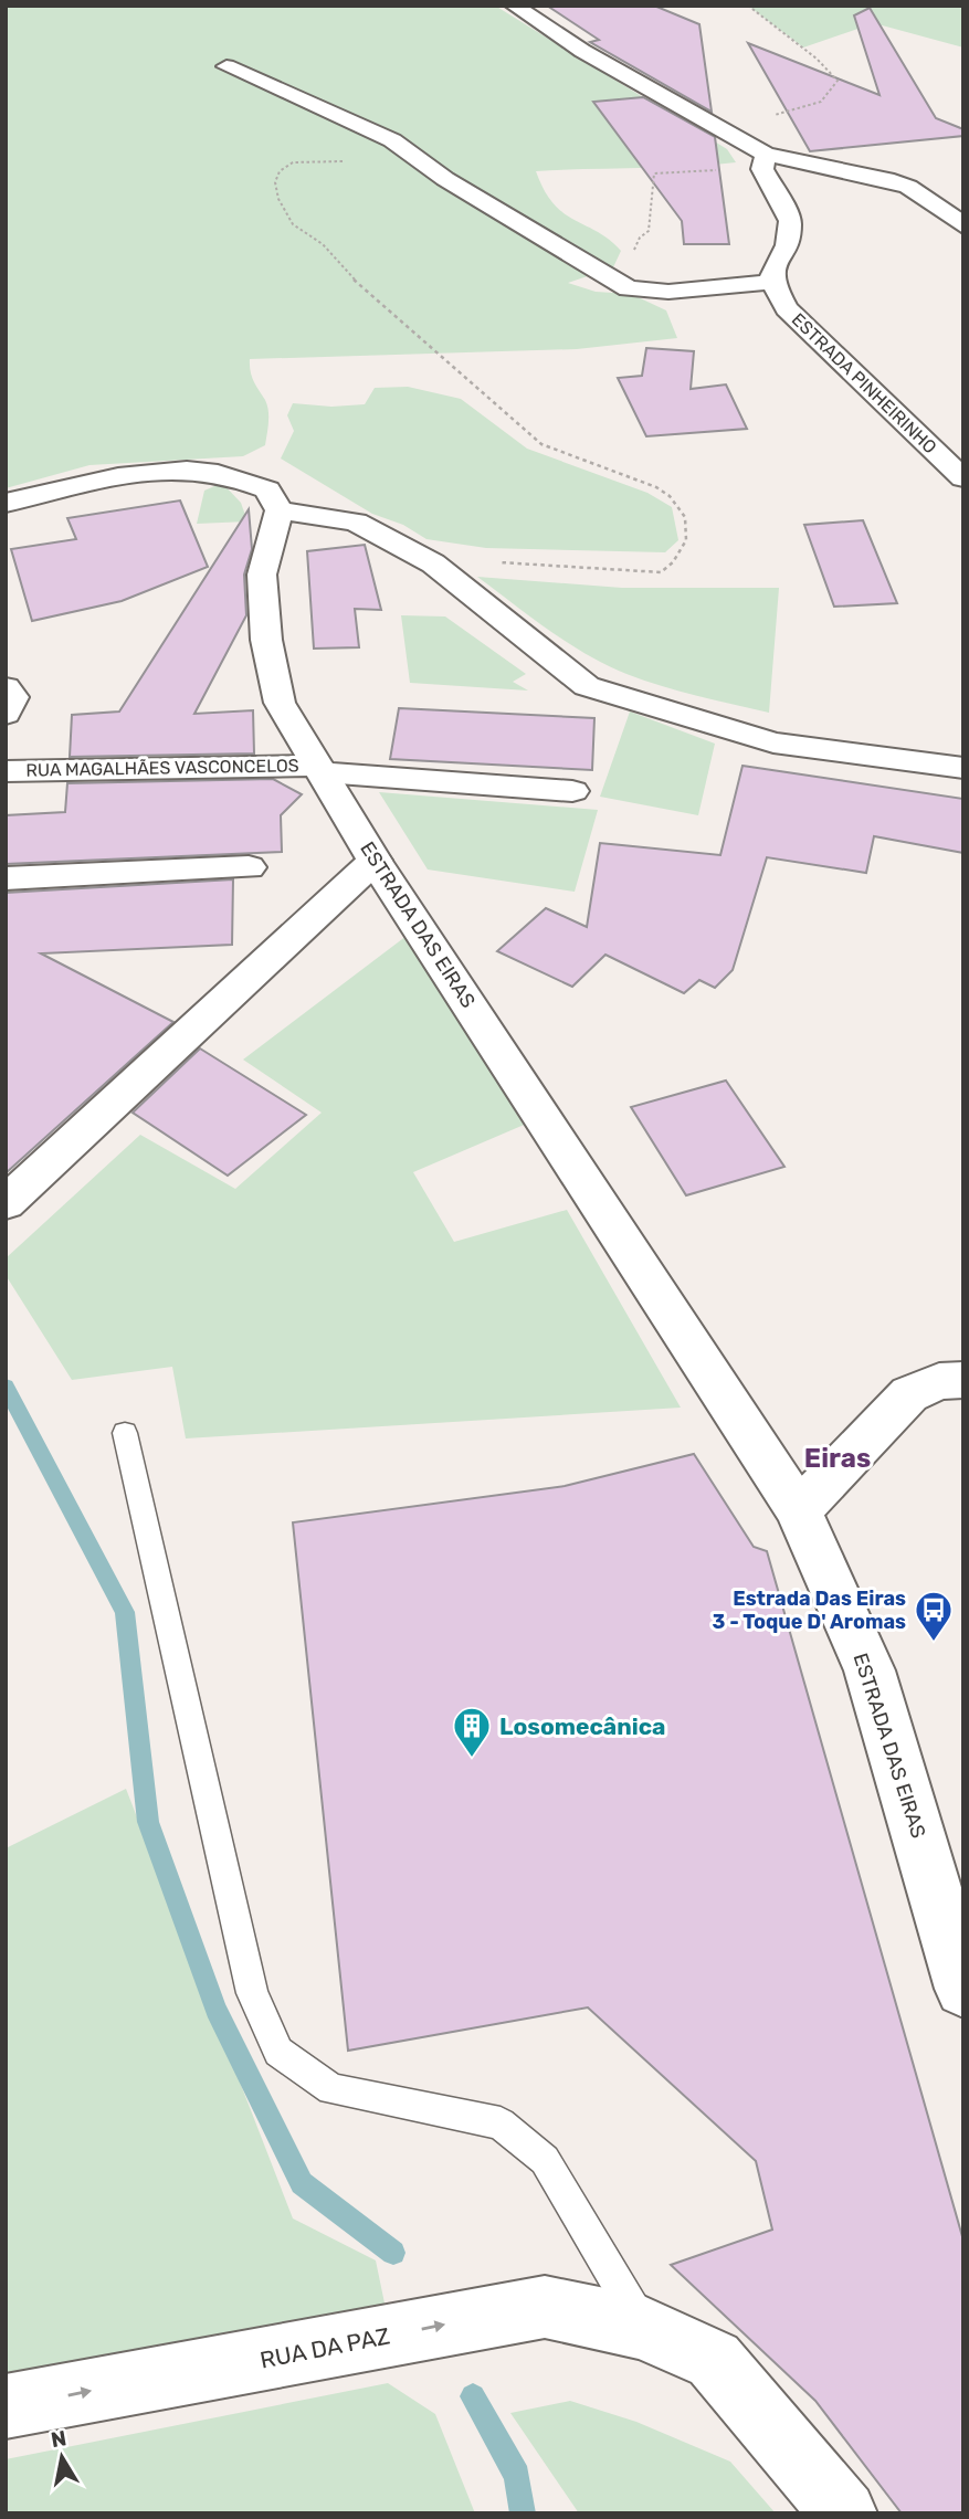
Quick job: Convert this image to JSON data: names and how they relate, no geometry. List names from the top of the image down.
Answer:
{
  "streets": {
    "street": [
      "ESTRADA PINHEIRINHO",
      "RUA MAGALHÃES VASCONCELOS",
      "ESTRADA DAS EIRAS",
      "RUA DA PAZ"
    ]
  },
  "crossings": [
    ["RUA MAGALHÃES VASCONCELOS", "ESTRADA DAS EIRAS"]
  ],
  "one_way": ["RUA DA PAZ"],
  "districts": ["Eiras"],
  "places": {
    "bus stop": ["Estrada Das Eiras 3 - Toque D' Aromas"],
    "building": ["Losomecânica"]
  },
  "north": "top"
}
